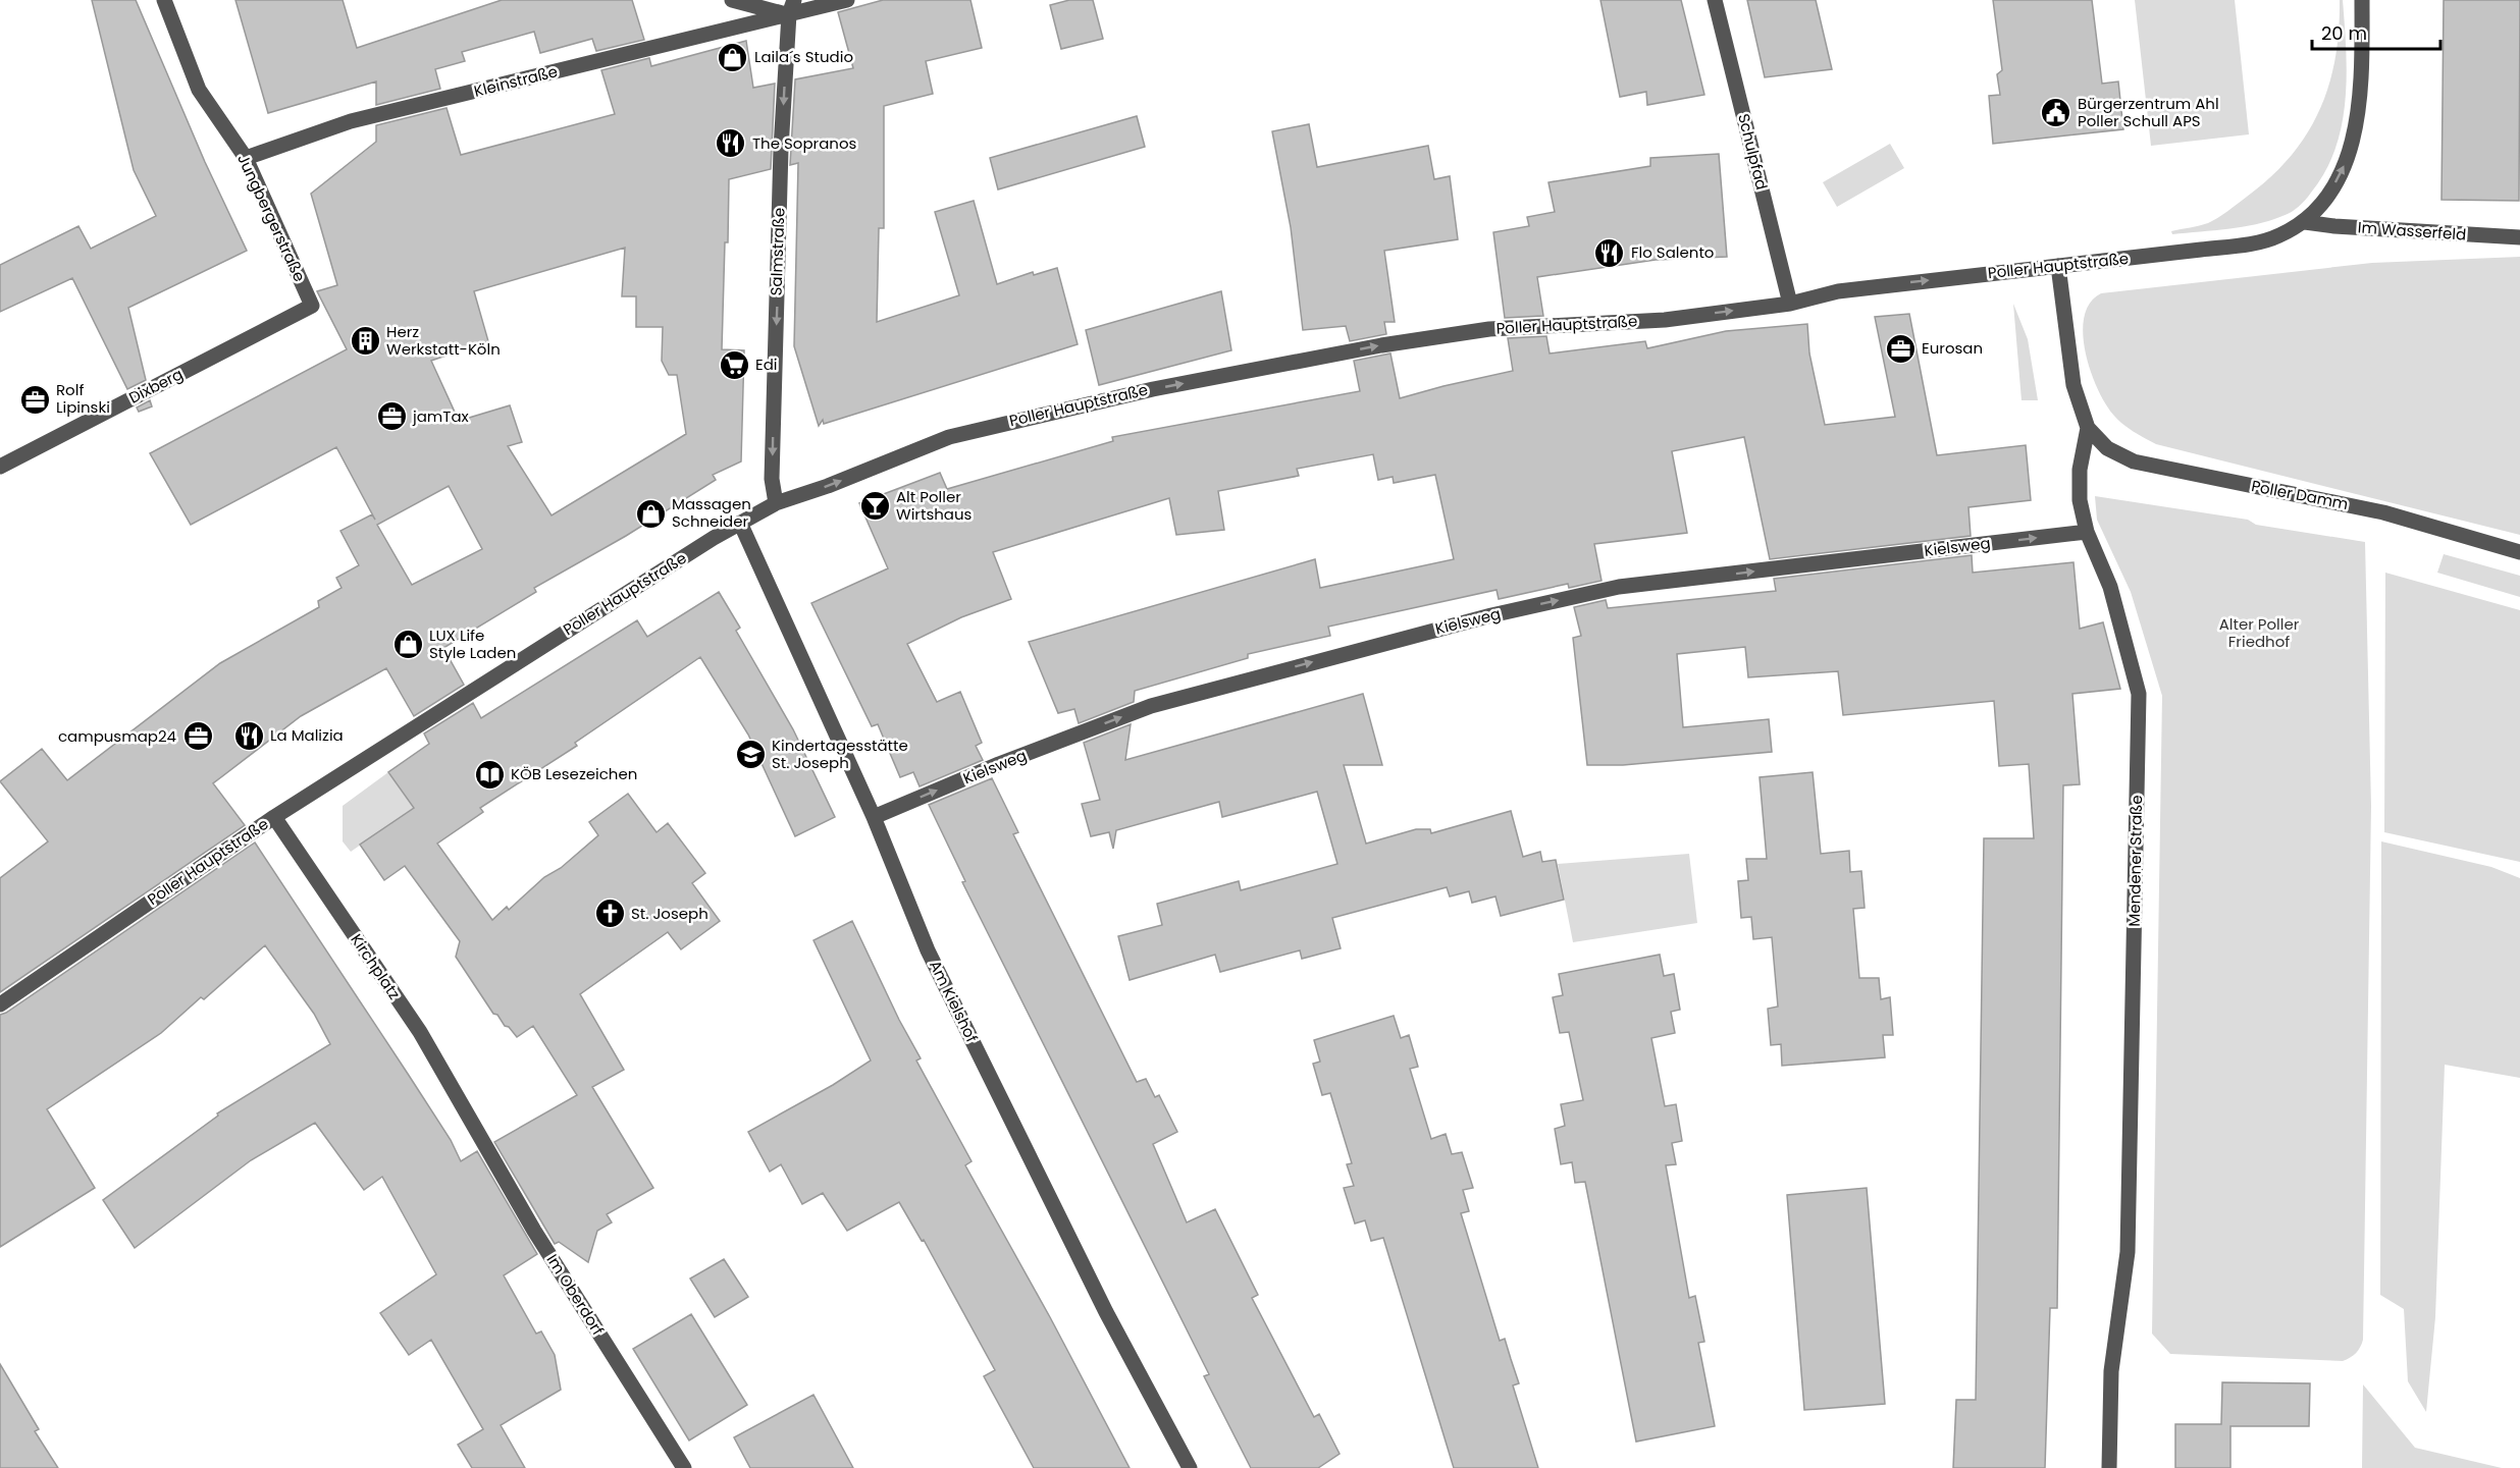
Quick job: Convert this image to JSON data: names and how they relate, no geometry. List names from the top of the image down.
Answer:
{
  "streets": {
    "street": [
      "Kleinstraße",
      "Schulpfad",
      "Jungbergerstraße",
      "Im Wasserfeld",
      "Salmstraße",
      "Poller Hauptstraße",
      "Dixberg",
      "Poller Damm",
      "Kielsweg",
      "Mendener Straße",
      "Kirchplatz",
      "Am Kielshof",
      "Im Oberdorf"
    ]
  },
  "crossings": [
    ["Kleinstraße", "Jungbergerstraße"],
    ["Kleinstraße", "Salmstraße"],
    ["Schulpfad", "Poller Hauptstraße"],
    ["Jungbergerstraße", "Dixberg"],
    ["Im Wasserfeld", "Poller Hauptstraße"],
    ["Salmstraße", "Poller Hauptstraße"],
    ["Poller Hauptstraße", "Mendener Straße"],
    ["Poller Hauptstraße", "Kirchplatz"],
    ["Poller Hauptstraße", "Am Kielshof"],
    ["Poller Damm", "Mendener Straße"],
    ["Kielsweg", "Mendener Straße"],
    ["Kielsweg", "Am Kielshof"],
    ["Kirchplatz", "Im Oberdorf"]
  ],
  "one_way": ["Salmstraße", "Poller Hauptstraße", "Kielsweg"],
  "parks": ["Alter Poller Friedhof"],
  "places": {
    "shop": ["Laila´s Studio", "Massagen Schneider", "LUX Life Style Laden"],
    "public building": ["Bürgerzentrum Ahl Poller Schull APS"],
    "restaurant": ["The Sopranos", "Flo Salento", "La Malizia"],
    "building": ["Herz Werkstatt-Köln"],
    "office": [
      "Eurosan",
      "Rolf Lipinski",
      "jamTax",
      "campusmap24"
    ],
    "supermarket": ["Edi"],
    "bar": ["Alt Poller Wirtshaus"],
    "school or university": ["Kindertagesstätte St. Joseph"],
    "library": ["KÖB Lesezeichen"],
    "church": ["St. Joseph"]
  },
  "scale_bar": "20 m"
}
